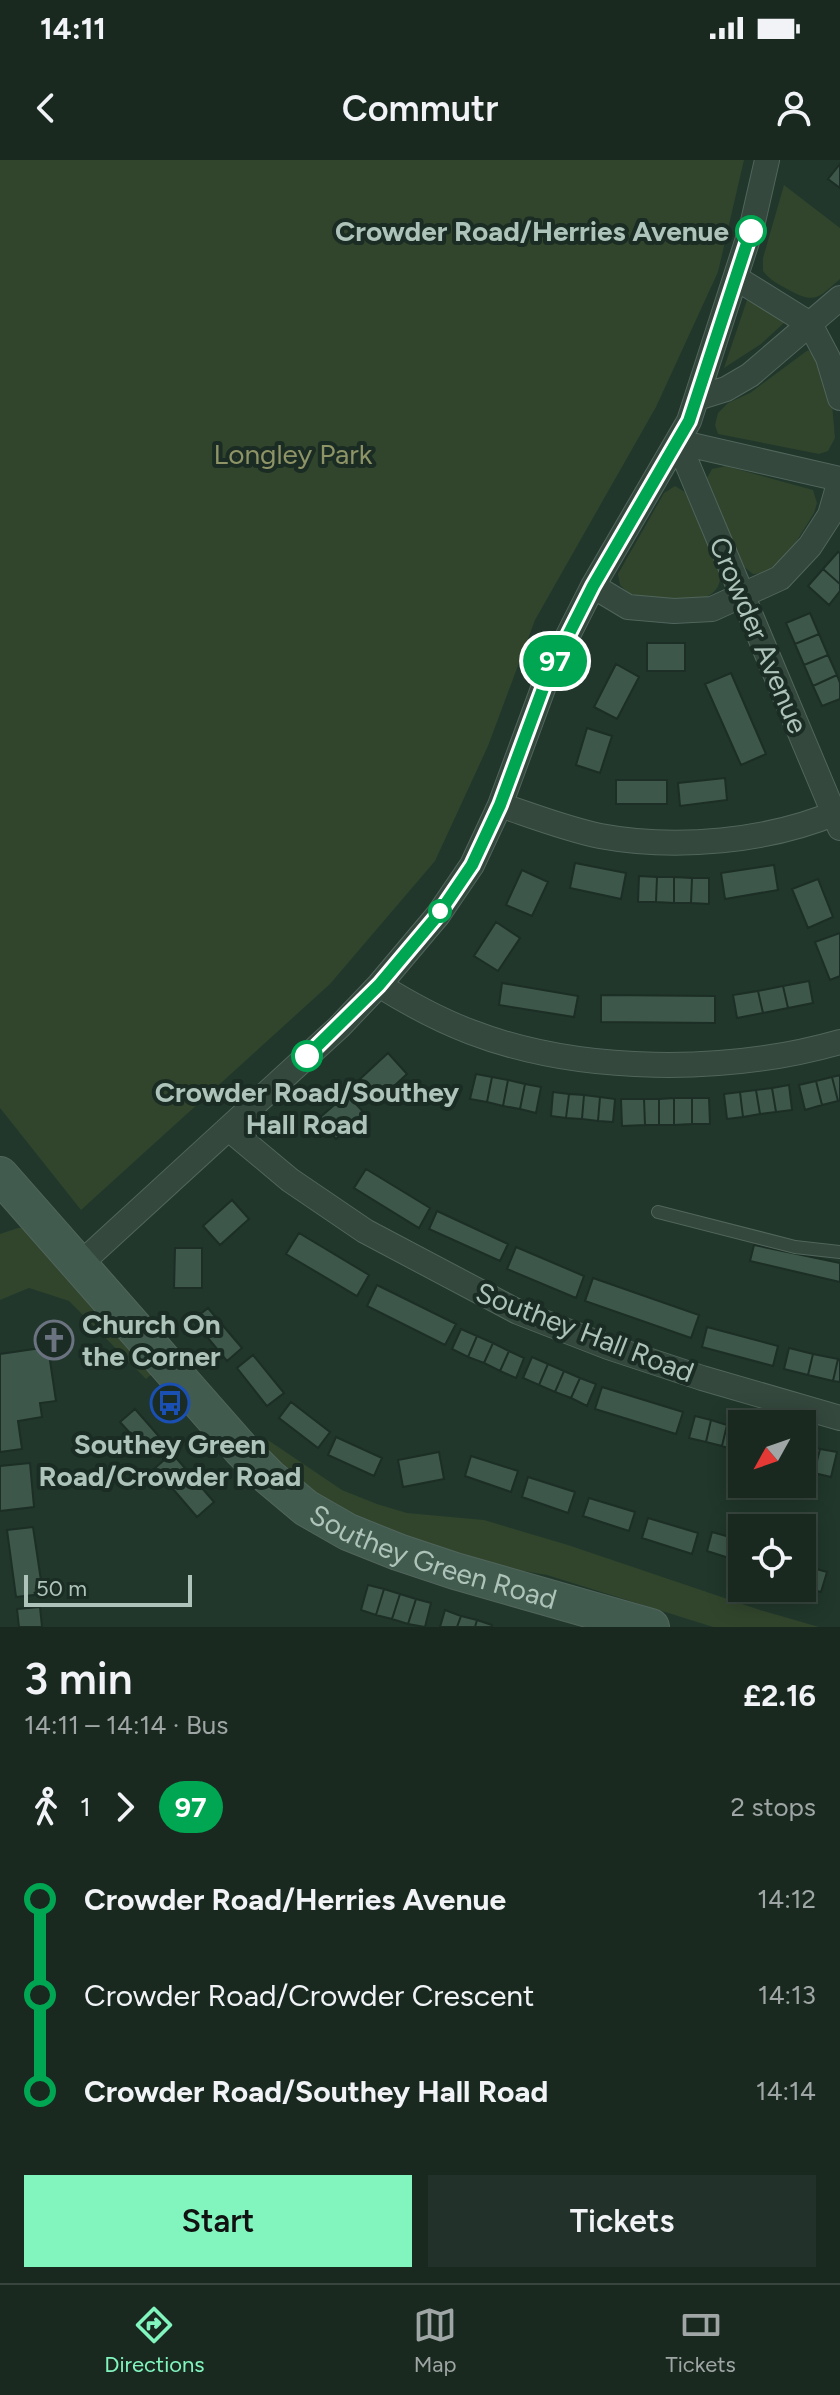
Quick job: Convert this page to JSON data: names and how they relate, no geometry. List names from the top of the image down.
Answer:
{
  "streets": {
    "street": ["Crowder Avenue", "Southey Hall Road", "Southey Green Road"]
  },
  "parks": ["Longley Park"],
  "places": {
    "other": ["Crowder Road/Herries Avenue", "Crowder Road/Southey Hall Road"],
    "church": ["Church On the Corner"],
    "bus stop": ["Southey Green Road/Crowder Road"]
  },
  "lines": ["bus line 97"],
  "scale_bar": "50 m",
  "north": "bottom left",
  "page": {
    "status": "14:11",
    "header": "Commutr",
    "on_map": "97",
    "scale": "50 m",
    "heading": ["3 min", "14:11 – 14:14 · Bus", "£2.16"],
    "legs": ["1", "97", "2 stops"],
    "list": [
      {
        "name": "Crowder Road/Herries Avenue",
        "value": "14:12"
      },
      {
        "name": "Crowder Road/Crowder Crescent",
        "value": "14:13"
      },
      {
        "name": "Crowder Road/Southey Hall Road",
        "value": "14:14"
      }
    ],
    "buttons": ["Start", "Tickets"],
    "tabs": ["Directions", "Map", "Tickets"]
  }
}
